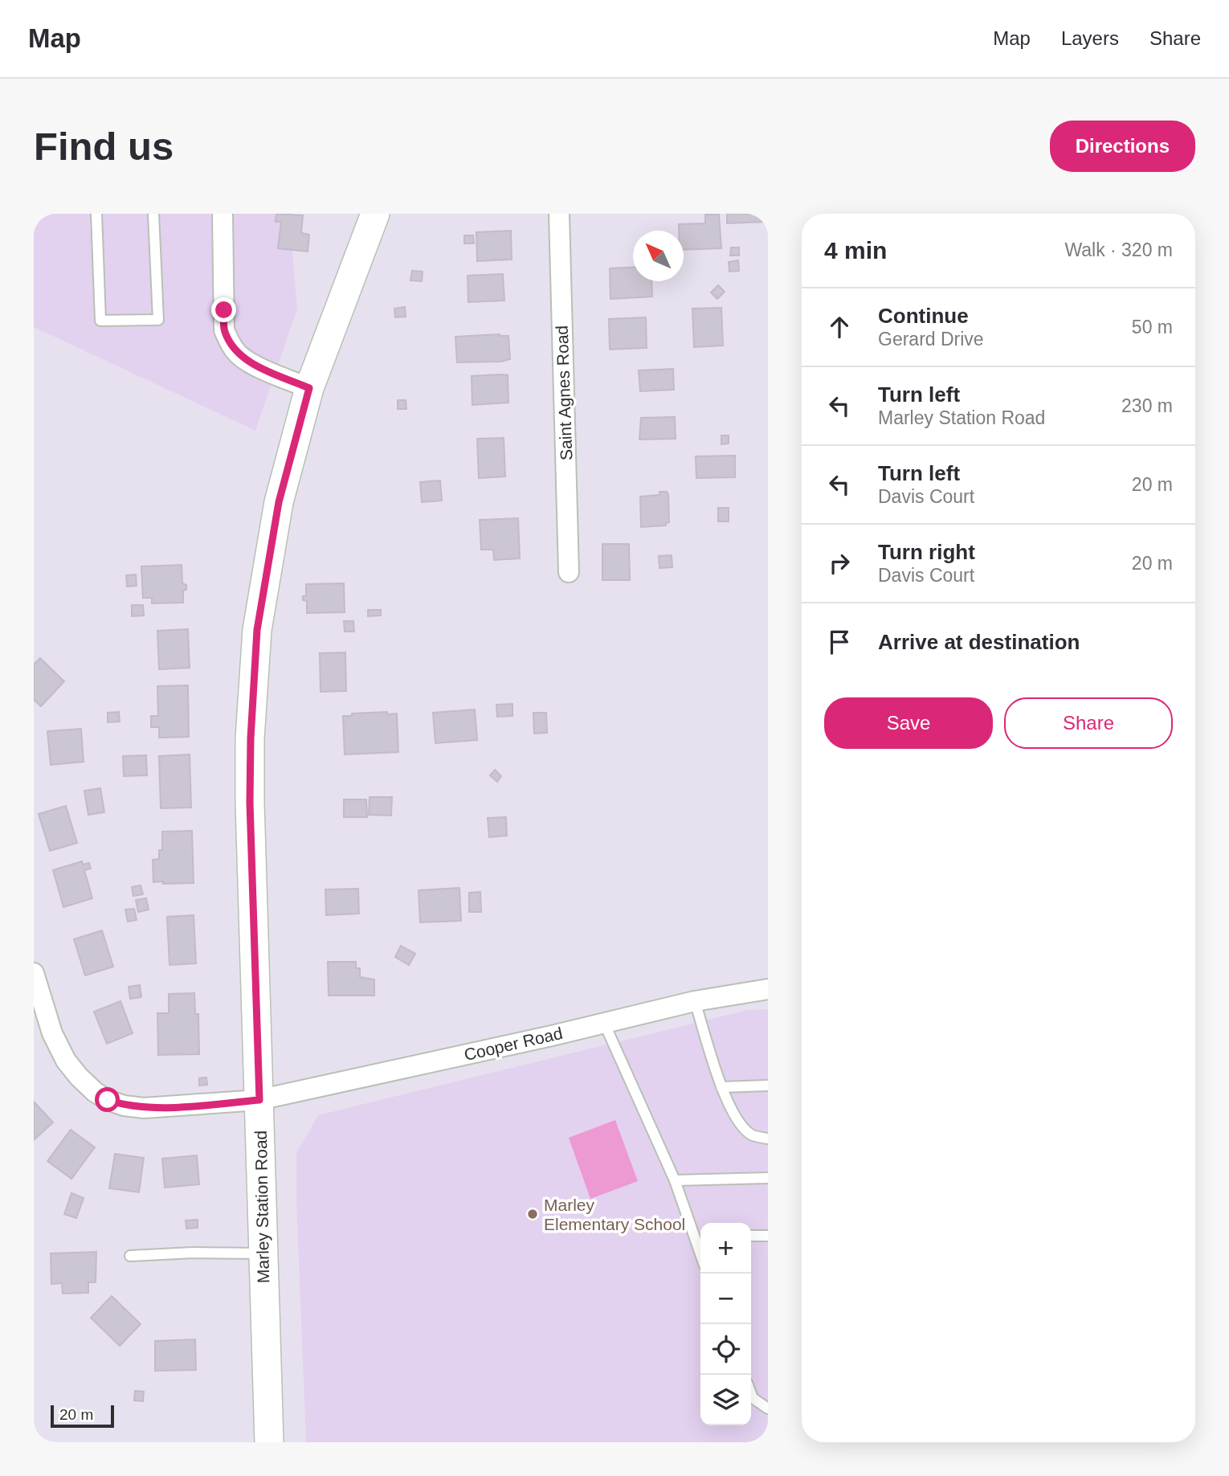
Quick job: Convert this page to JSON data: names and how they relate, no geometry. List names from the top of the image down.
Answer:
{
  "streets": {
    "main road": ["Marley Station Road"],
    "street": ["Saint Agnes Road", "Cooper Road"]
  },
  "crossings": [
    ["Cooper Road", "Marley Station Road"]
  ],
  "places": ["Marley Elementary School"],
  "scale_bar": "20 m",
  "north": "top left",
  "page": {
    "header": "Map",
    "nav": ["Map", "Layers", "Share"],
    "buttons": [
      "Directions",
      ["Save", "Share"]
    ],
    "title": "Find us",
    "heading": ["4 min", "Walk · 320 m"],
    "list": [
      ["Continue", "Gerard Drive", "50 m"],
      ["Turn left", "Marley Station Road", "230 m"],
      ["Turn left", "Davis Court", "20 m"],
      ["Turn right", "Davis Court", "20 m"],
      "Arrive at destination"
    ],
    "map_buttons": ["+", "−"],
    "scale": "20 m"
  }
}
